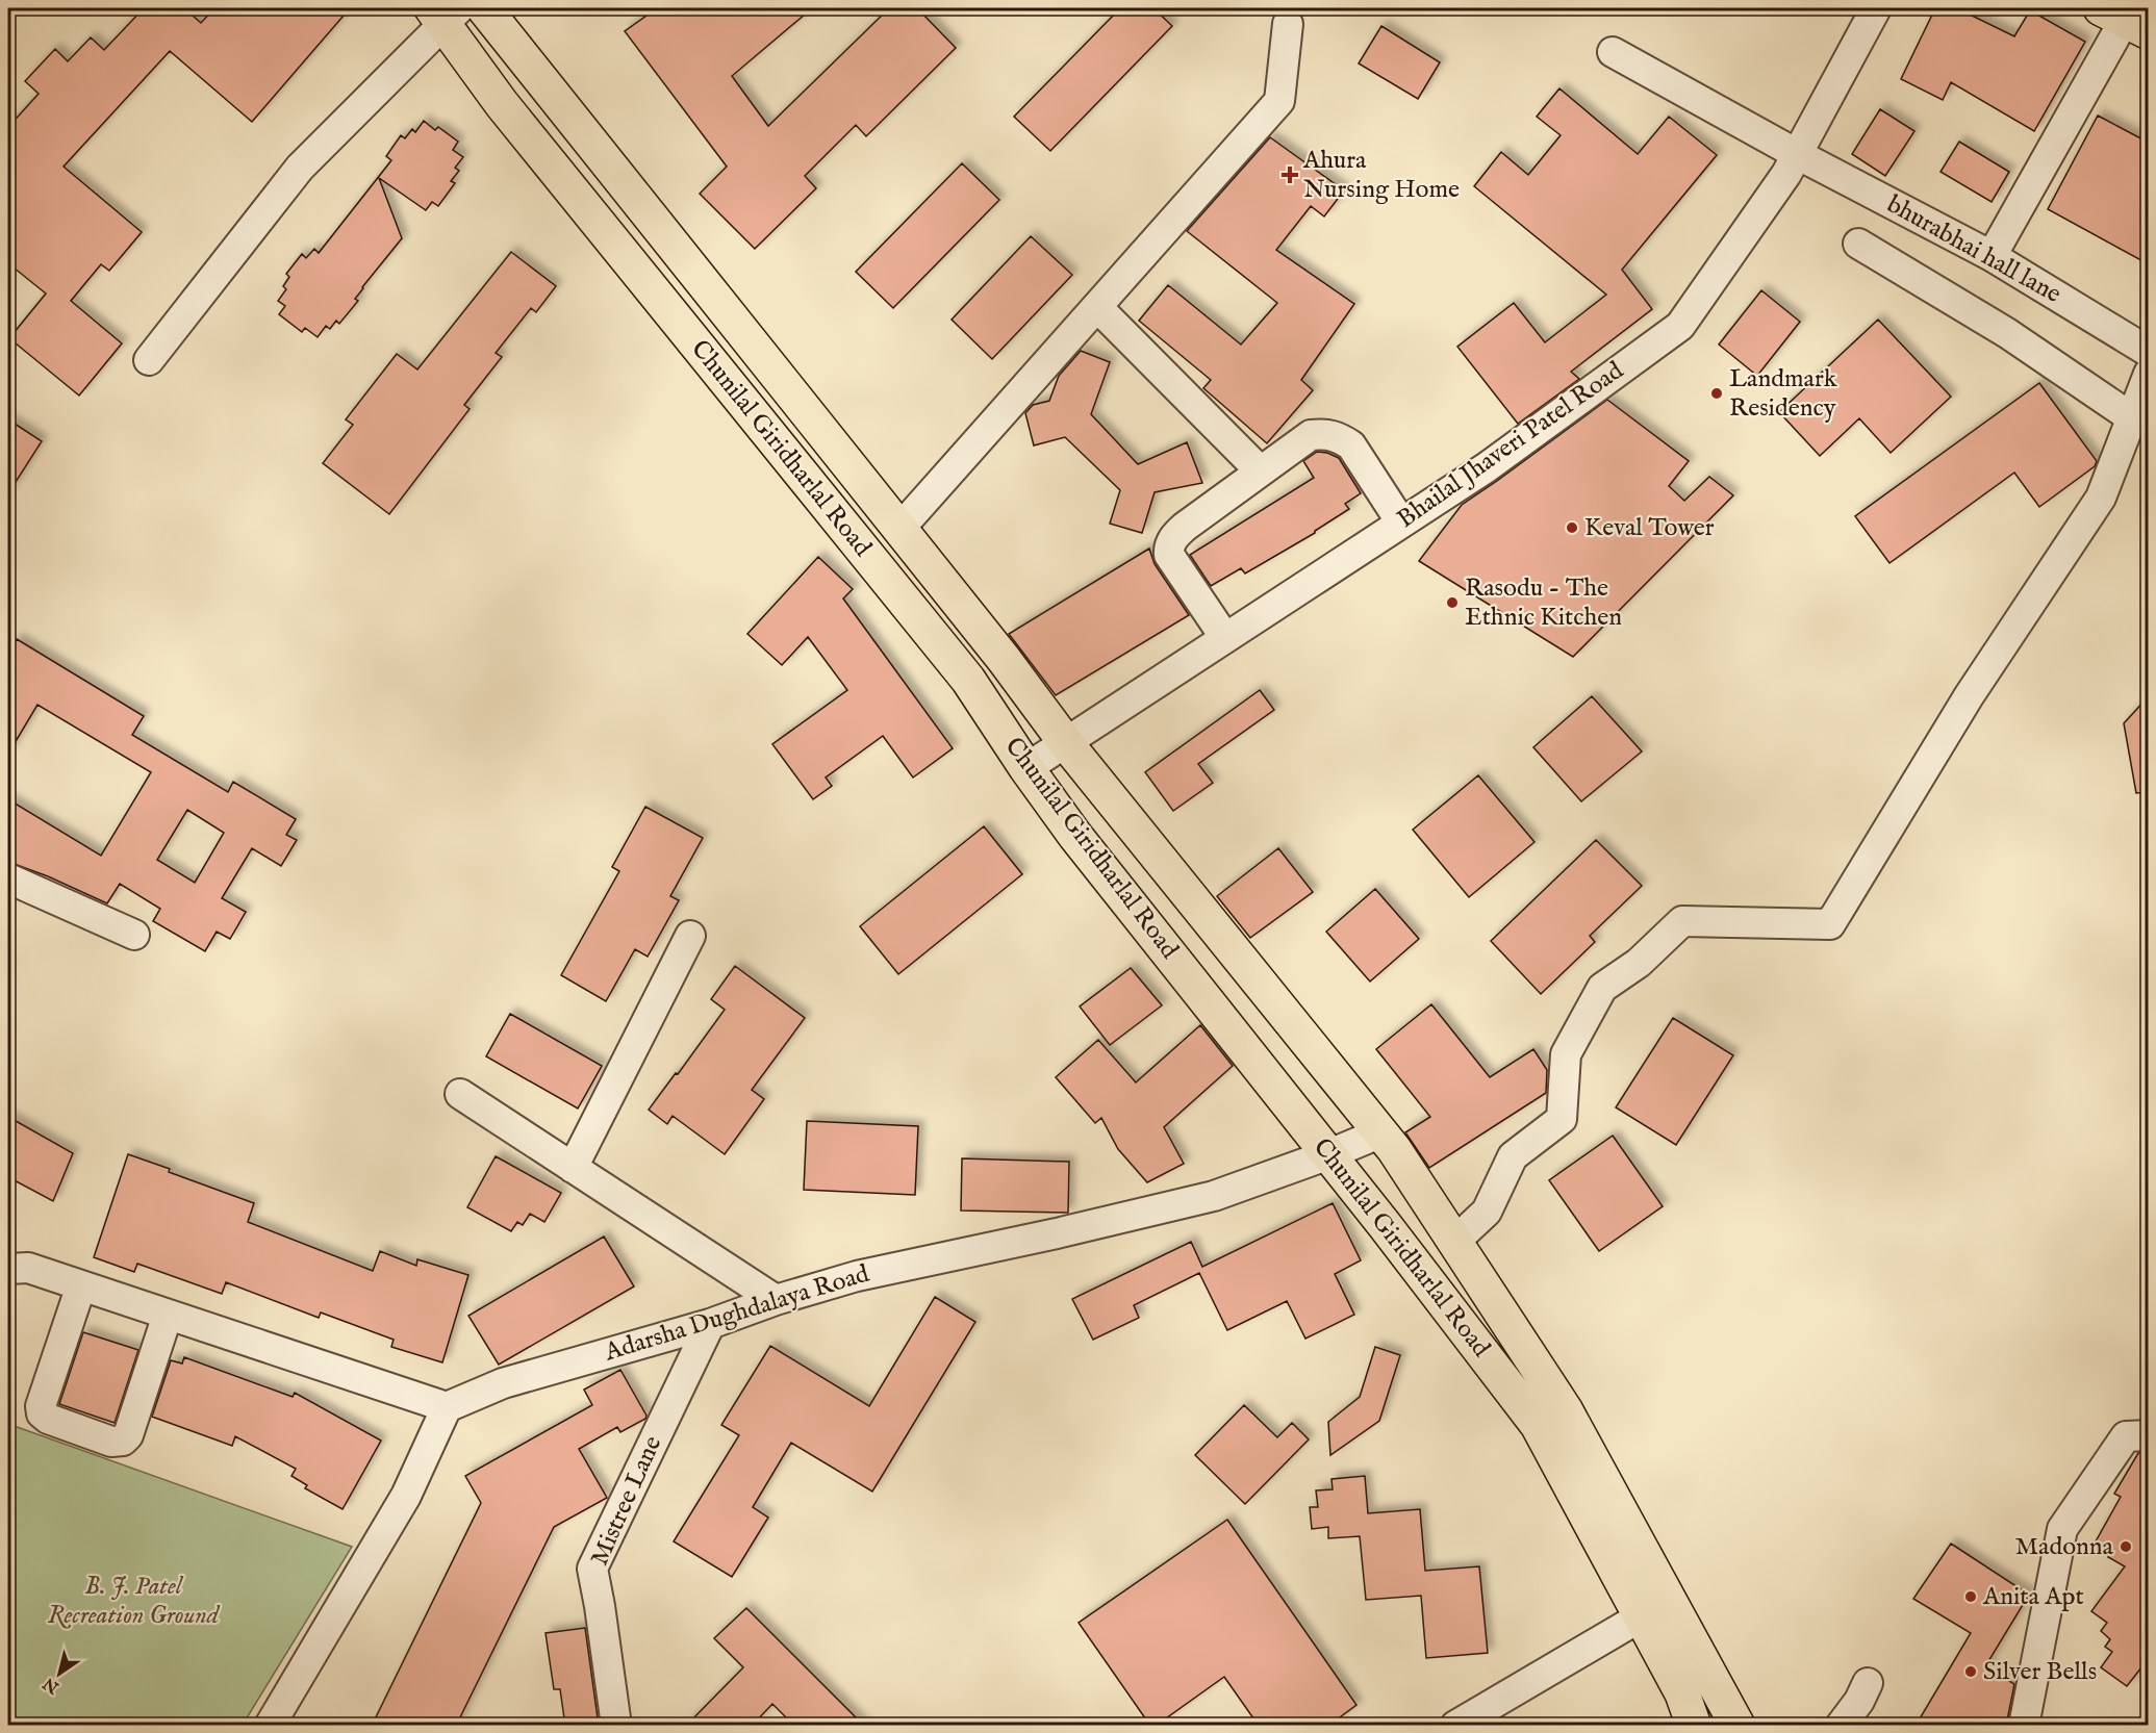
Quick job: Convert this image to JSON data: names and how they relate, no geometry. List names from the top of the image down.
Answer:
{
  "streets": {
    "main road": ["Chunilal Giridharlal Road"],
    "street": [
      "bhurabhai hall lane",
      "Bhailal Jhaveri Patel Road",
      "Adarsha Dughdalaya Road",
      "Mistree Lane"
    ]
  },
  "crossings": [
    ["bhurabhai hall lane", "Bhailal Jhaveri Patel Road"],
    ["Bhailal Jhaveri Patel Road", "Chunilal Giridharlal Road"],
    ["Chunilal Giridharlal Road", "Adarsha Dughdalaya Road"],
    ["Adarsha Dughdalaya Road", "Mistree Lane"]
  ],
  "parks": ["B. J. Patel Recreation Ground"],
  "places": {
    "health": ["Ahura Nursing Home"],
    "other": [
      "Landmark Residency",
      "Keval Tower",
      "Rasodu - The Ethnic Kitchen",
      "Madonna",
      "Anita Apt",
      "Silver Bells"
    ]
  },
  "north": "bottom left"
}
